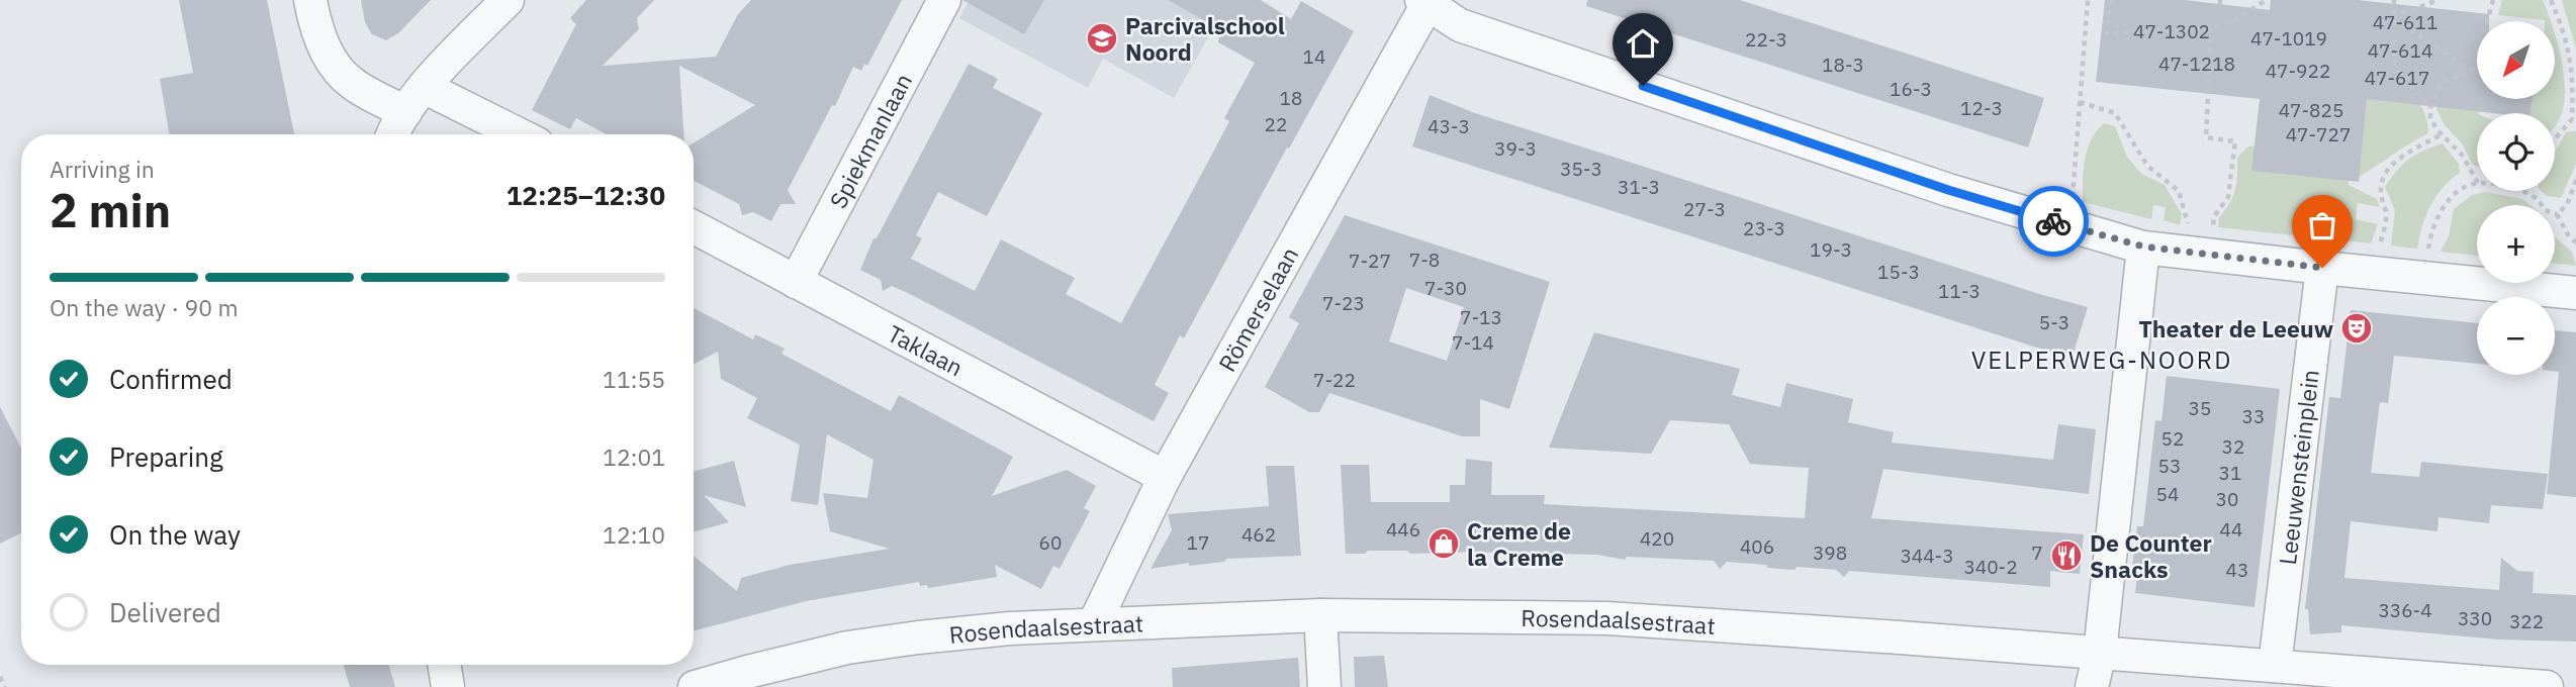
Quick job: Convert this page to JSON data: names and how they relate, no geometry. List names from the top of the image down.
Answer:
{
  "streets": {
    "street": [
      "Spiekmanlaan",
      "Römerselaan",
      "Taklaan",
      "Leeuwensteinplein",
      "Rosendaalsestraat"
    ]
  },
  "crossings": [
    ["Spiekmanlaan", "Taklaan"],
    ["Römerselaan", "Taklaan"],
    ["Römerselaan", "Rosendaalsestraat"],
    ["Leeuwensteinplein", "Rosendaalsestraat"]
  ],
  "districts": ["VELPERWEG-NOORD"],
  "places": {
    "school or university": ["Parcivalschool Noord"],
    "theatre": ["Theater de Leeuw"],
    "shop": ["Creme de la Creme"],
    "restaurant": ["De Counter Snacks"]
  },
  "house_numbers": [
    "47-611",
    "47-1302",
    "47-1019",
    "22-3",
    "47-614",
    "14",
    "47-1218",
    "18-3",
    "47-922",
    "47-617",
    "16-3",
    "18",
    "12-3",
    "47-825",
    "22",
    "43-3",
    "47-727",
    "39-3",
    "35-3",
    "31-3",
    "27-3",
    "23-3",
    "19-3",
    "7-8",
    "7-27",
    "15-3",
    "7-30",
    "11-3",
    "7-23",
    "7-13",
    "5-3",
    "7-14",
    "7-22",
    "35",
    "33",
    "52",
    "32",
    "53",
    "31",
    "54",
    "30",
    "446",
    "44",
    "462",
    "420",
    "60",
    "17",
    "406",
    "398",
    "7",
    "344-3",
    "340-2",
    "43",
    "336-4",
    "330",
    "322"
  ],
  "north": "bottom left",
  "page": {
    "map_buttons": ["+", "−"],
    "heading": ["2 min", "Arriving in", "12:25–12:30"],
    "bar": "On the way · 90 m",
    "list": [
      ["Confirmed", "11:55"],
      ["Preparing", "12:01"],
      ["On the way", "12:10"],
      "Delivered"
    ]
  }
}
